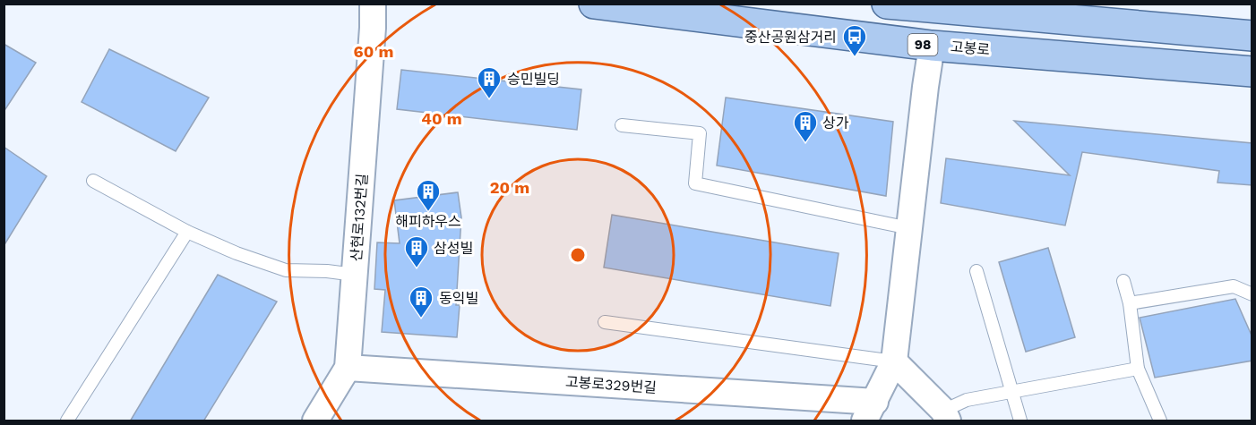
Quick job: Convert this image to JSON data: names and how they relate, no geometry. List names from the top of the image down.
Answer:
{
  "streets": {
    "main road": ["98", "고봉로"],
    "street": ["산현로132번길", "고봉로329번길"]
  },
  "crossings": [
    ["고봉로", "고봉로329번길"],
    ["산현로132번길", "고봉로329번길"]
  ],
  "places": {
    "bus stop": ["중산공원삼거리"],
    "building": [
      "승민빌딩",
      "상가",
      "해피하우스",
      "삼성빌",
      "동익빌"
    ]
  },
  "rings": ["60 m", "40 m", "20 m"]
}
